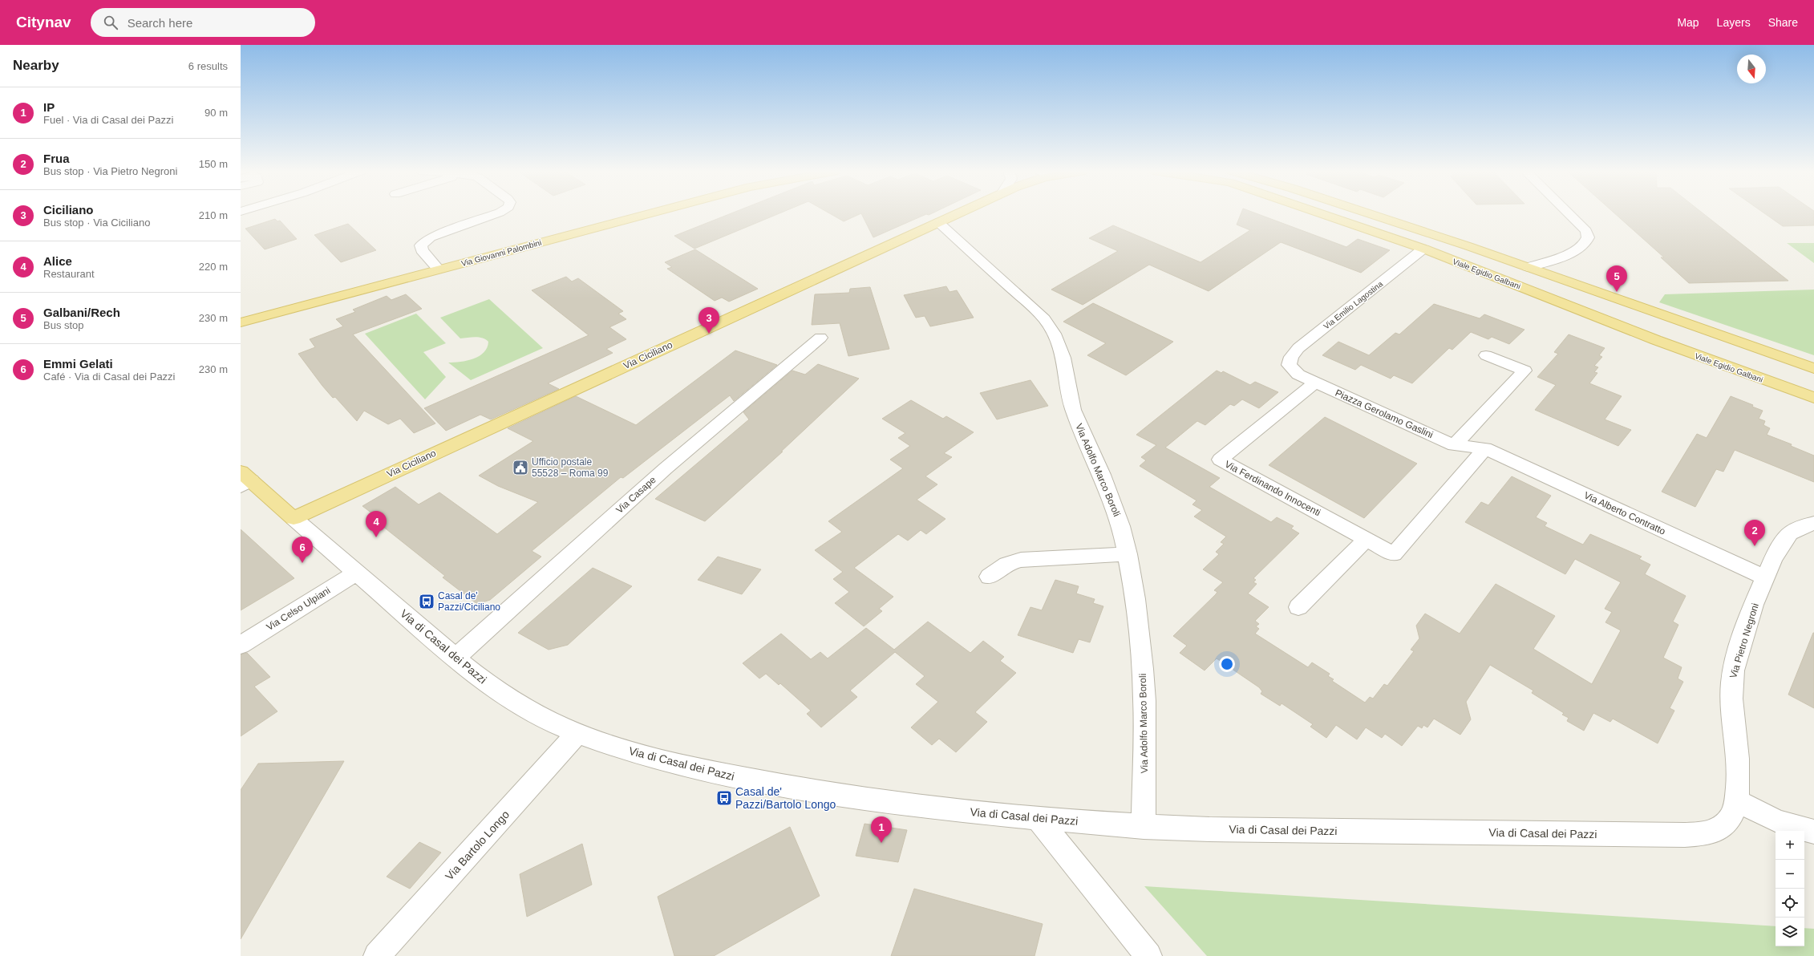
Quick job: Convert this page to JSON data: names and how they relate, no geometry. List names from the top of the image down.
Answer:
{
  "streets": {
    "main road": ["Via Giovanni Palombini", "Viale Egidio Galbani", "Via Ciciliano"],
    "street": [
      "Via Emilio Lagostina",
      "Piazza Gerolamo Gaslini",
      "Via Adolfo Marco Boroli",
      "Via Ferdinando Innocenti",
      "Via Casape",
      "Via Alberto Contratto",
      "Via Celso Ulpiani",
      "Via Pietro Negroni",
      "Via di Casal dei Pazzi",
      "Via Bartolo Longo"
    ]
  },
  "crossings": [
    ["Viale Egidio Galbani", "Via Emilio Lagostina"],
    ["Via Emilio Lagostina", "Piazza Gerolamo Gaslini"],
    ["Via Ciciliano", "Via Adolfo Marco Boroli"],
    ["Via Ciciliano", "Via di Casal dei Pazzi"],
    ["Piazza Gerolamo Gaslini", "Via Ferdinando Innocenti"],
    ["Piazza Gerolamo Gaslini", "Via Alberto Contratto"],
    ["Via Adolfo Marco Boroli", "Via di Casal dei Pazzi"],
    ["Via Ferdinando Innocenti", "Via Alberto Contratto"],
    ["Via Casape", "Via di Casal dei Pazzi"],
    ["Via Alberto Contratto", "Via Pietro Negroni"],
    ["Via Celso Ulpiani", "Via di Casal dei Pazzi"],
    ["Via Pietro Negroni", "Via di Casal dei Pazzi"],
    ["Via di Casal dei Pazzi", "Via Bartolo Longo"]
  ],
  "places": {
    "public building": ["Ufficio postale 55528 – Roma 99"],
    "bus stop": ["Casal de' Pazzi/Ciciliano", "Casal de' Pazzi/Bartolo Longo"]
  },
  "north": "bottom",
  "page": {
    "header": "Citynav",
    "search": "Search here",
    "nav": ["Map", "Layers", "Share"],
    "heading": ["Nearby", "6 results"],
    "list": [
      {
        "mark": "1",
        "name": "IP",
        "note": "Fuel · Via di Casal dei Pazzi",
        "value": "90 m"
      },
      {
        "mark": "2",
        "name": "Frua",
        "note": "Bus stop · Via Pietro Negroni",
        "value": "150 m"
      },
      {
        "mark": "3",
        "name": "Ciciliano",
        "note": "Bus stop · Via Ciciliano",
        "value": "210 m"
      },
      {
        "mark": "4",
        "name": "Alice",
        "note": "Restaurant",
        "value": "220 m"
      },
      {
        "mark": "5",
        "name": "Galbani/Rech",
        "note": "Bus stop",
        "value": "230 m"
      },
      {
        "mark": "6",
        "name": "Emmi Gelati",
        "note": "Café · Via di Casal dei Pazzi",
        "value": "230 m"
      }
    ],
    "pins": [
      "5",
      "3",
      "4",
      "2",
      "6",
      "1"
    ],
    "map_buttons": ["+", "−"]
  }
}
